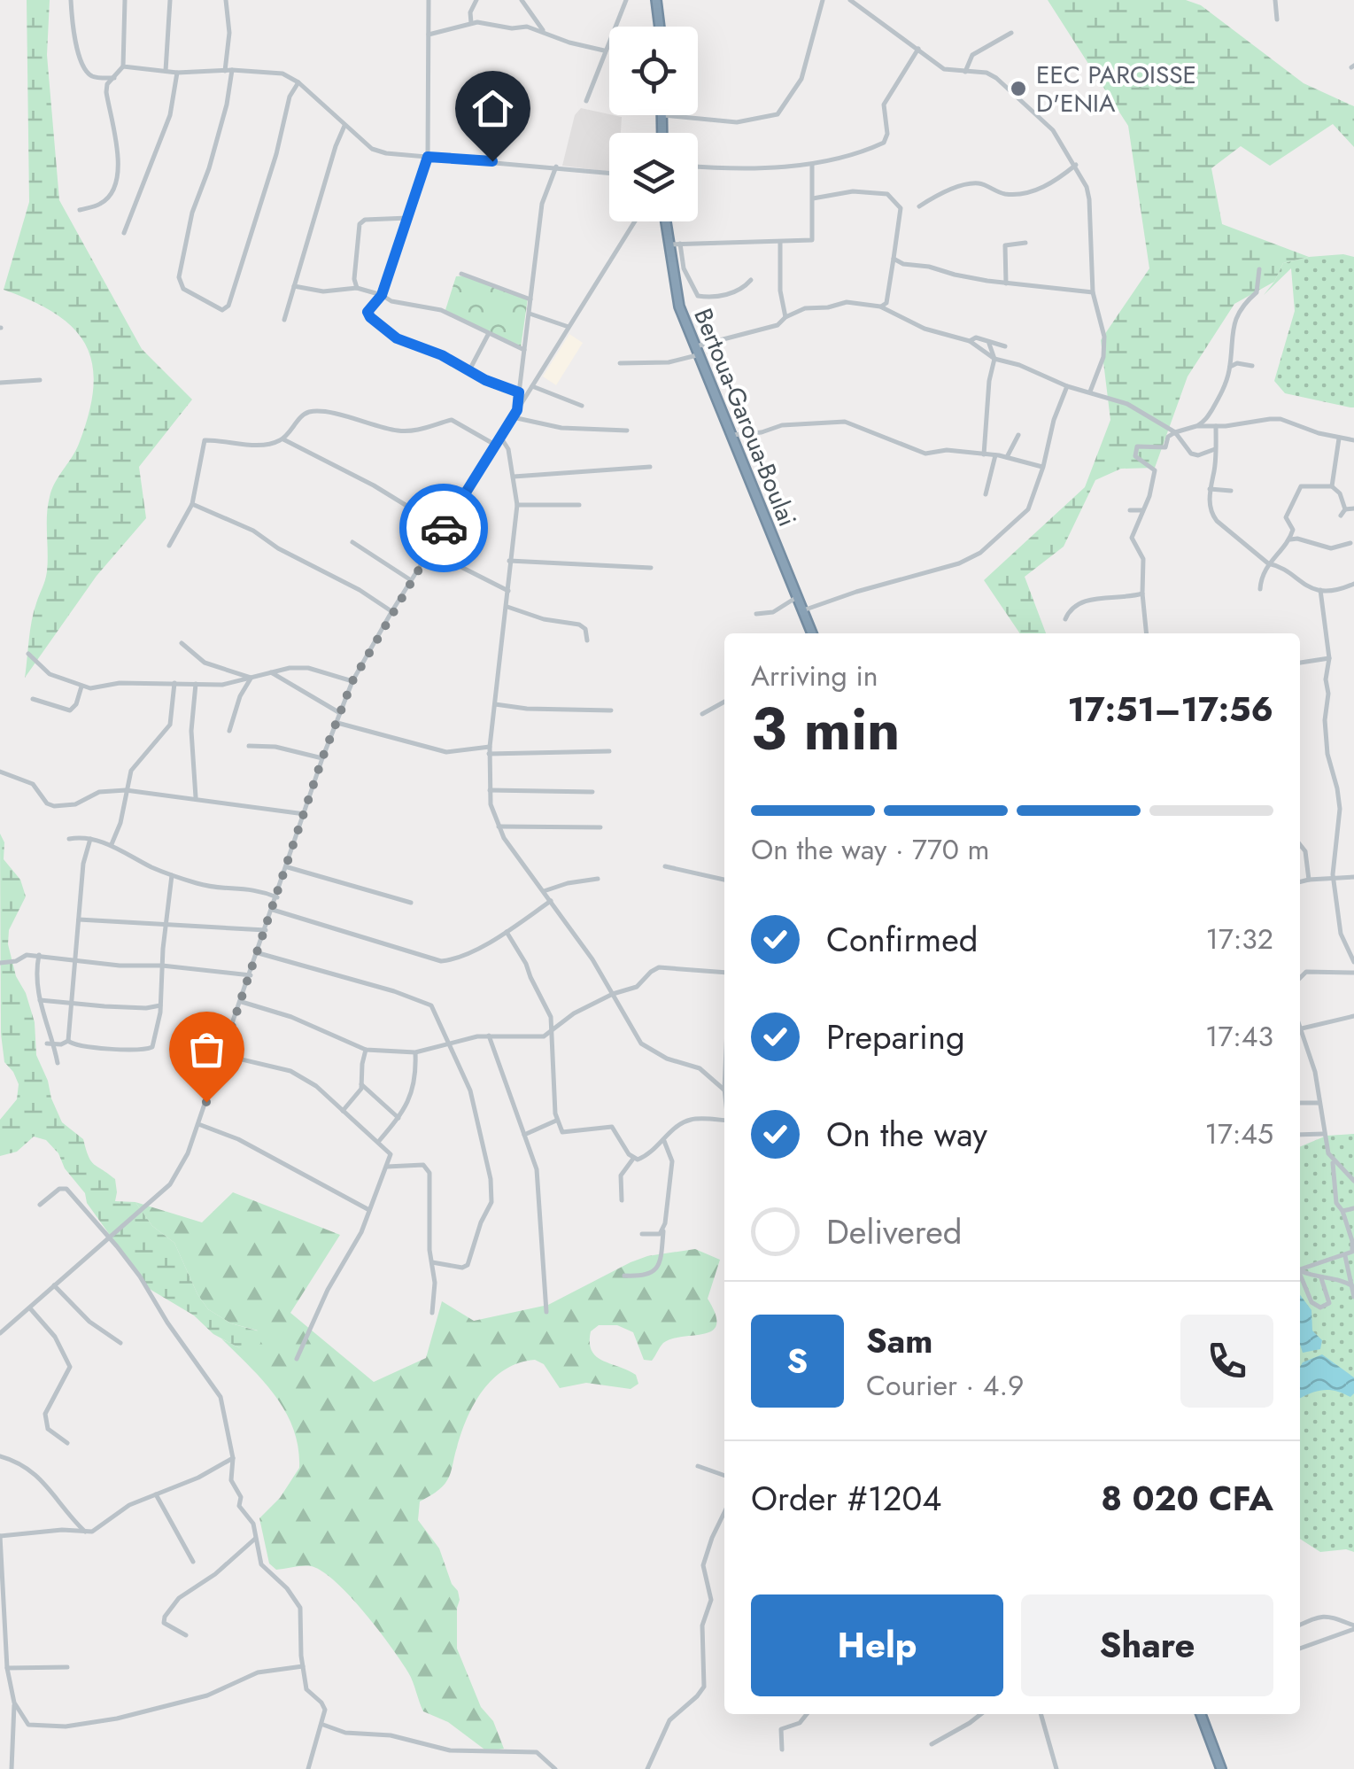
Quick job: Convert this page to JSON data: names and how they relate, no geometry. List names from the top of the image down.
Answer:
{
  "streets": {
    "highway": ["Bertoua-Garoua-Boulai"]
  },
  "places": ["EEC PAROISSE D'ENIA"],
  "page": {
    "heading": ["3 min", "Arriving in", "17:51–17:56"],
    "panel": [
      "Sam",
      "Courier · 4.9",
      "Order #1204",
      "8 020 CFA"
    ],
    "bar": "On the way · 770 m",
    "list": [
      ["Confirmed", "17:32"],
      ["Preparing", "17:43"],
      ["On the way", "17:45"],
      "Delivered"
    ],
    "round": "S",
    "buttons": ["Help", "Share"]
  }
}
